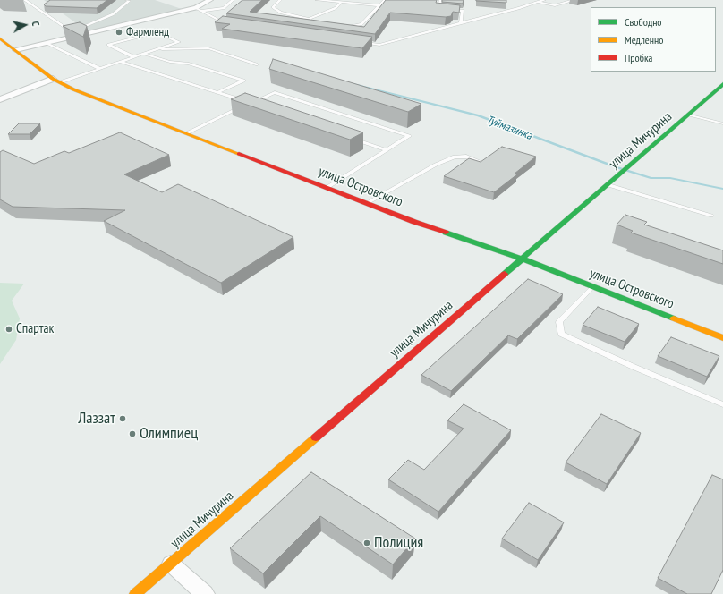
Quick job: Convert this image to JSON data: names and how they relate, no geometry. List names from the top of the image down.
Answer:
{
  "streets": {
    "main road": ["улица Мичурина", "улица Островского"]
  },
  "crossings": [
    ["улица Мичурина", "улица Островского"]
  ],
  "water": ["Туймазинка"],
  "places": [
    "Фармленд",
    "Спартак",
    "Лаззат",
    "Олимпиец",
    "Полиция"
  ],
  "legend": ["Свободно", "Медленно", "Пробка"],
  "north": "right"
}
